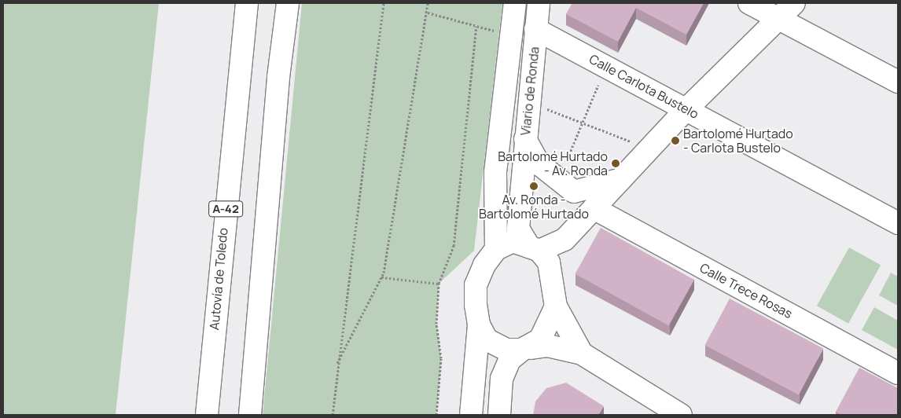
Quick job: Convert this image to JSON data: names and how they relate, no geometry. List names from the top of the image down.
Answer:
{
  "streets": {
    "main road": [
      "Calle Carlota Bustelo",
      "Viario de Ronda",
      "A-42",
      "Autovía de Toledo",
      "Calle Trece Rosas"
    ]
  },
  "crossings": [
    ["Calle Carlota Bustelo", "Viario de Ronda"]
  ],
  "places": ["Bartolomé Hurtado - Carlota Bustelo", "Bartolomé Hurtado - Av. Ronda", "Av. Ronda - Bartolomé Hurtado"]
}
